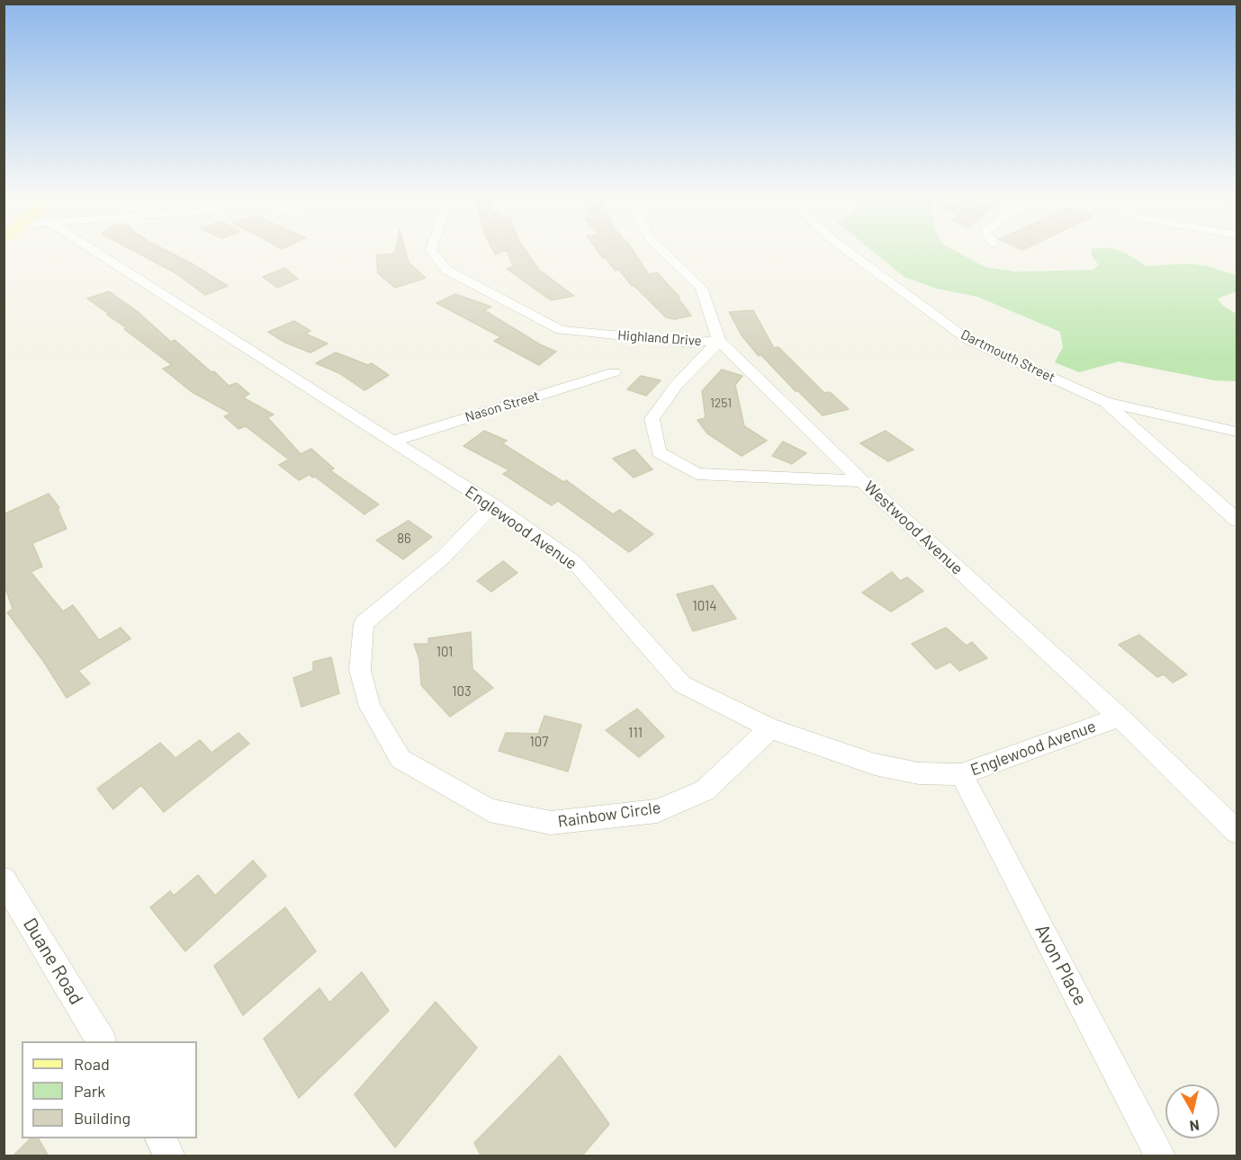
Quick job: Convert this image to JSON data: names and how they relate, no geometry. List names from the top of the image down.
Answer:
{
  "streets": {
    "street": [
      "Highland Drive",
      "Dartmouth Street",
      "Nason Street",
      "Englewood Avenue",
      "Westwood Avenue",
      "Rainbow Circle",
      "Duane Road",
      "Avon Place"
    ]
  },
  "crossings": [
    ["Highland Drive", "Westwood Avenue"],
    ["Nason Street", "Englewood Avenue"],
    ["Englewood Avenue", "Westwood Avenue"],
    ["Englewood Avenue", "Rainbow Circle"],
    ["Englewood Avenue", "Avon Place"]
  ],
  "house_numbers": [
    "1251",
    "86",
    "1014",
    "101",
    "103",
    "111",
    "107"
  ],
  "legend": ["Road", "Park", "Building"],
  "north": "bottom"
}
